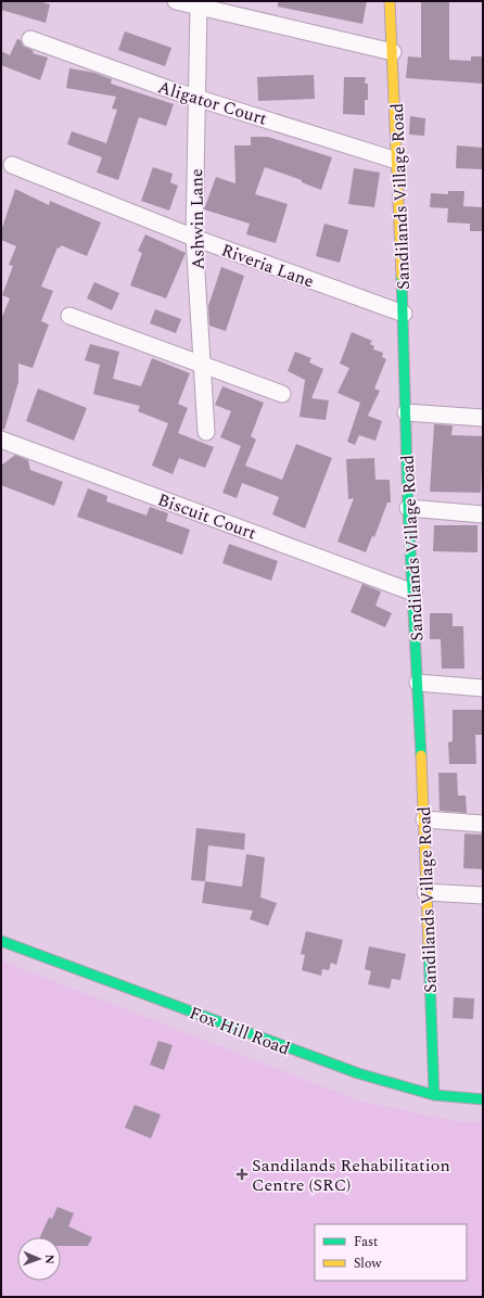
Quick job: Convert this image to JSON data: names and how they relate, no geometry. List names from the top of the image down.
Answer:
{
  "streets": {
    "street": [
      "Aligator Court",
      "Sandilands Village Road",
      "Ashwin Lane",
      "Riveria Lane",
      "Biscuit Court",
      "Fox Hill Road"
    ]
  },
  "crossings": [
    ["Aligator Court", "Sandilands Village Road"],
    ["Aligator Court", "Ashwin Lane"],
    ["Sandilands Village Road", "Riveria Lane"],
    ["Sandilands Village Road", "Biscuit Court"],
    ["Sandilands Village Road", "Fox Hill Road"],
    ["Ashwin Lane", "Riveria Lane"]
  ],
  "places": {
    "health": ["Sandilands Rehabilitation Centre (SRC)"]
  },
  "legend": ["Fast", "Slow"],
  "north": "right"
}
